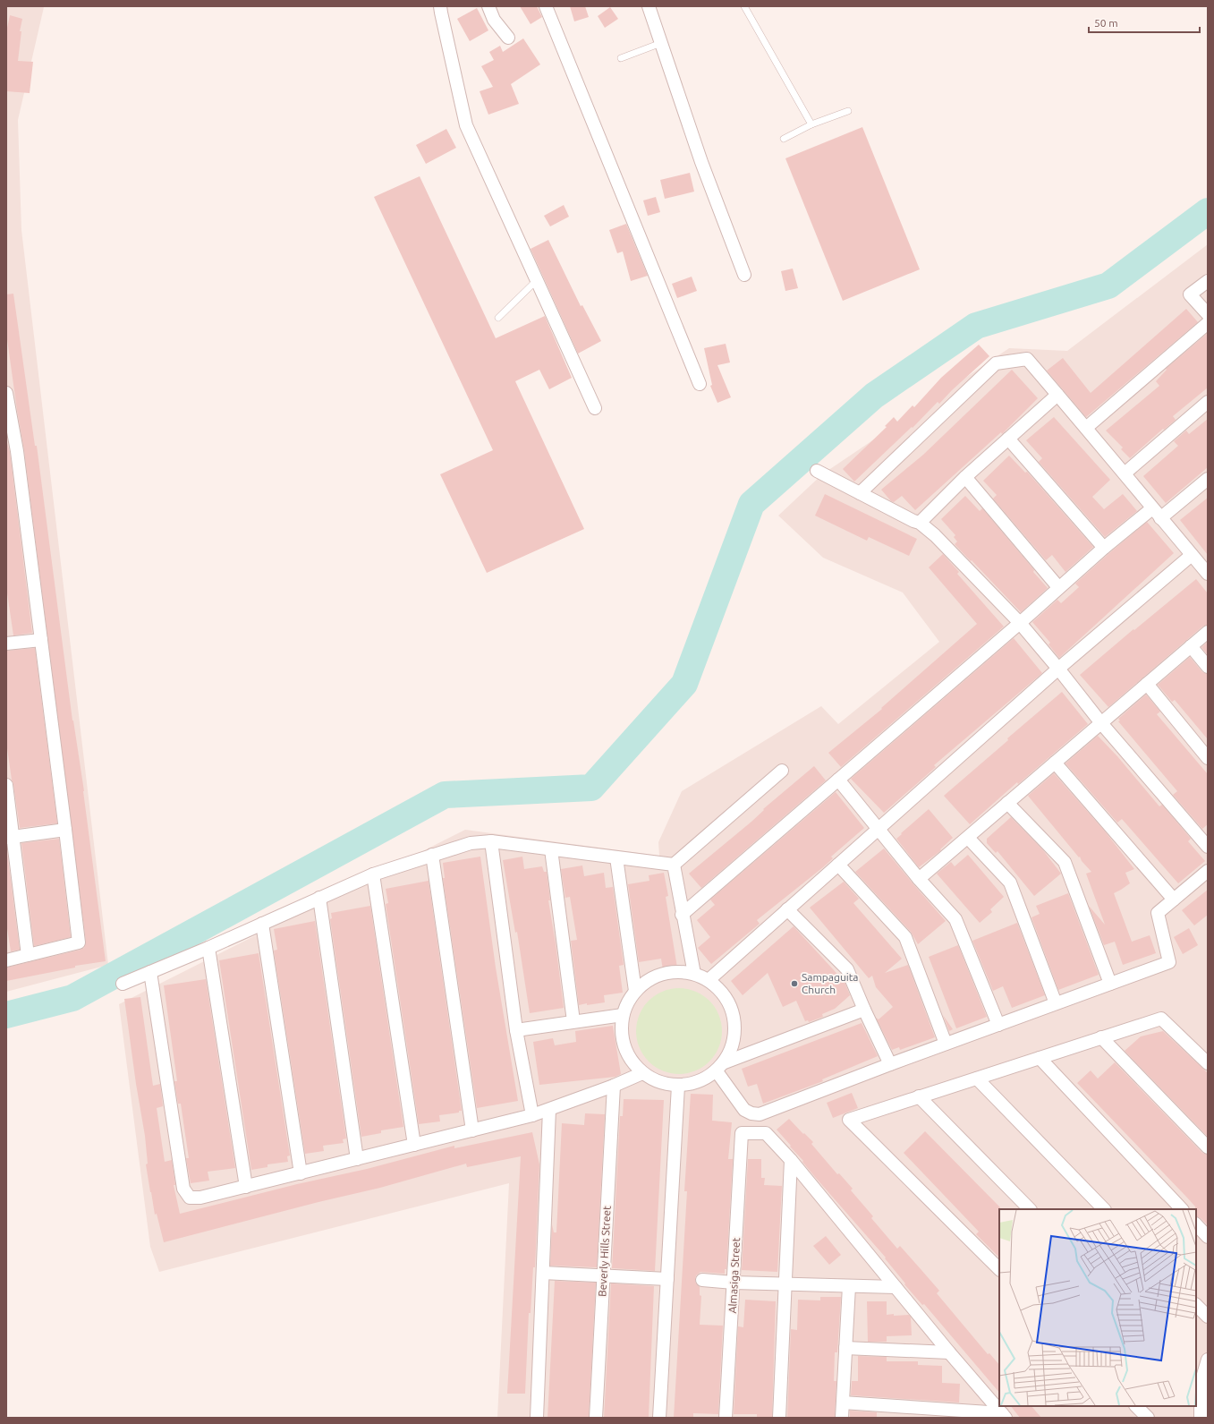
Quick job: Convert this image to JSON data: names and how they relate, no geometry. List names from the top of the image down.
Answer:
{
  "streets": {
    "street": ["Beverly Hills Street", "Almasiga Street"]
  },
  "places": ["Sampaguita Church"],
  "scale_bar": "50 m"
}
